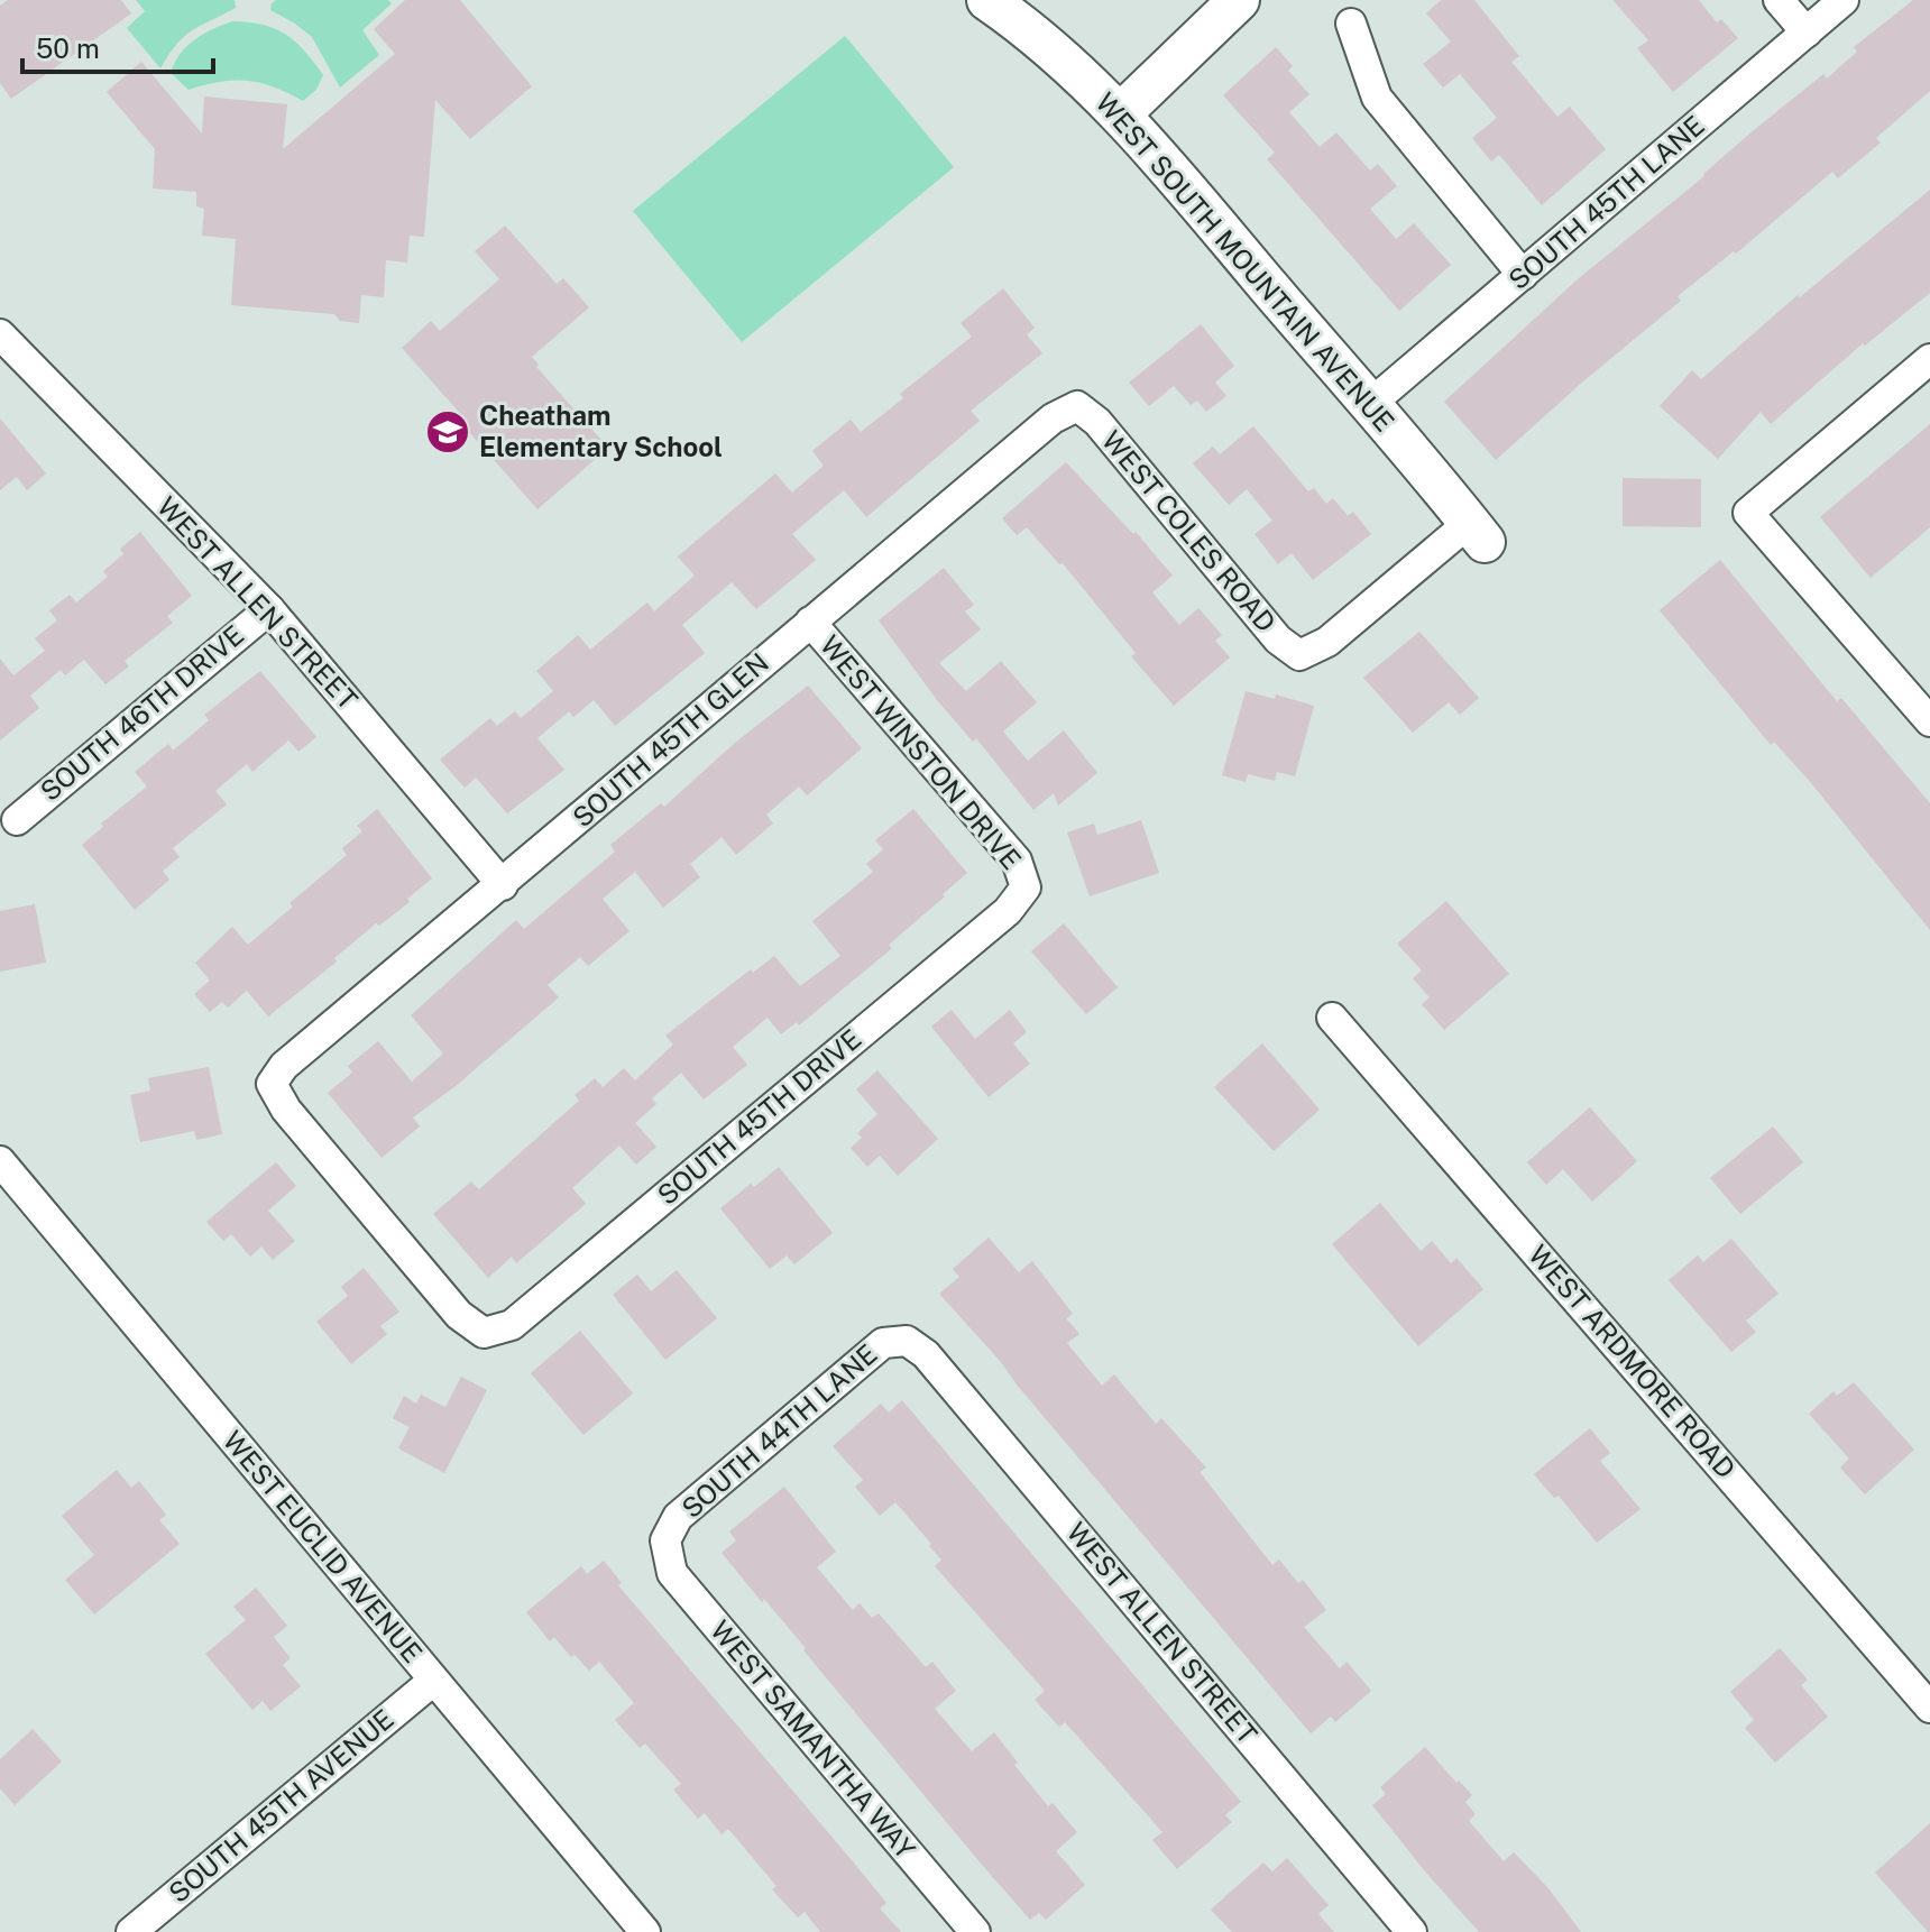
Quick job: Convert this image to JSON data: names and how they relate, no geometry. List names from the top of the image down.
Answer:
{
  "streets": {
    "street": [
      "SOUTH 45TH LANE",
      "WEST SOUTH MOUNTAIN AVENUE",
      "WEST COLES ROAD",
      "WEST ALLEN STREET",
      "SOUTH 46TH DRIVE",
      "SOUTH 45TH GLEN",
      "WEST WINSTON DRIVE",
      "SOUTH 45TH DRIVE",
      "WEST ARDMORE ROAD",
      "SOUTH 44TH LANE",
      "WEST EUCLID AVENUE",
      "WEST SAMANTHA WAY",
      "SOUTH 45TH AVENUE"
    ]
  },
  "crossings": [
    ["SOUTH 45TH LANE", "WEST SOUTH MOUNTAIN AVENUE"],
    ["WEST SOUTH MOUNTAIN AVENUE", "WEST COLES ROAD"],
    ["WEST COLES ROAD", "SOUTH 45TH GLEN"],
    ["WEST ALLEN STREET", "SOUTH 46TH DRIVE"],
    ["WEST ALLEN STREET", "SOUTH 45TH GLEN"],
    ["WEST ALLEN STREET", "SOUTH 44TH LANE"],
    ["SOUTH 45TH GLEN", "WEST WINSTON DRIVE"],
    ["SOUTH 45TH GLEN", "SOUTH 45TH DRIVE"],
    ["WEST WINSTON DRIVE", "SOUTH 45TH DRIVE"],
    ["SOUTH 44TH LANE", "WEST SAMANTHA WAY"],
    ["WEST EUCLID AVENUE", "SOUTH 45TH AVENUE"]
  ],
  "places": {
    "school or university": ["Cheatham Elementary School"]
  },
  "scale_bar": "50 m"
}
